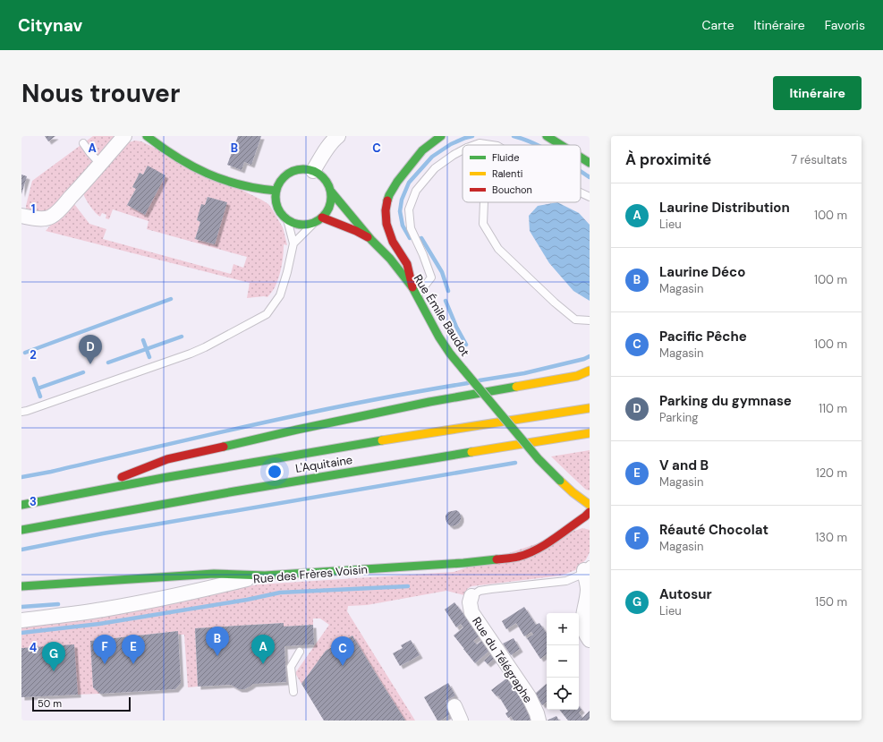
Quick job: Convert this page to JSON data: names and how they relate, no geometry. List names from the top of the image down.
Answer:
{
  "streets": {
    "main road": ["Rue Émile Baudot", "L'Aquitaine", "Rue des Frères Voisin"],
    "street": ["Rue du Télégraphe"]
  },
  "legend": ["Fluide", "Ralenti", "Bouchon"],
  "scale_bar": "50 m",
  "page": {
    "header": "Citynav",
    "nav": ["Carte", "Itinéraire", "Favoris"],
    "buttons": "Itinéraire",
    "title": "Nous trouver",
    "heading": ["À proximité", "7 résultats"],
    "list": [
      {
        "mark": "A",
        "name": "Laurine Distribution",
        "note": "Lieu",
        "value": "100 m"
      },
      {
        "mark": "B",
        "name": "Laurine Déco",
        "note": "Magasin",
        "value": "100 m"
      },
      {
        "mark": "C",
        "name": "Pacific Pêche",
        "note": "Magasin",
        "value": "100 m"
      },
      {
        "mark": "D",
        "name": "Parking du gymnase",
        "note": "Parking",
        "value": "110 m"
      },
      {
        "mark": "E",
        "name": "V and B",
        "note": "Magasin",
        "value": "120 m"
      },
      {
        "mark": "F",
        "name": "Réauté Chocolat",
        "note": "Magasin",
        "value": "130 m"
      },
      {
        "mark": "G",
        "name": "Autosur",
        "note": "Lieu",
        "value": "150 m"
      }
    ],
    "pins": [
      "D",
      "B",
      "A",
      "E",
      "F",
      "C",
      "G"
    ],
    "map_buttons": ["+", "−"],
    "scale": "50 m"
  },
  "grid": {
    "columns": ["A", "B", "C"],
    "rows": [
      "1",
      "2",
      "3",
      "4"
    ]
  }
}
